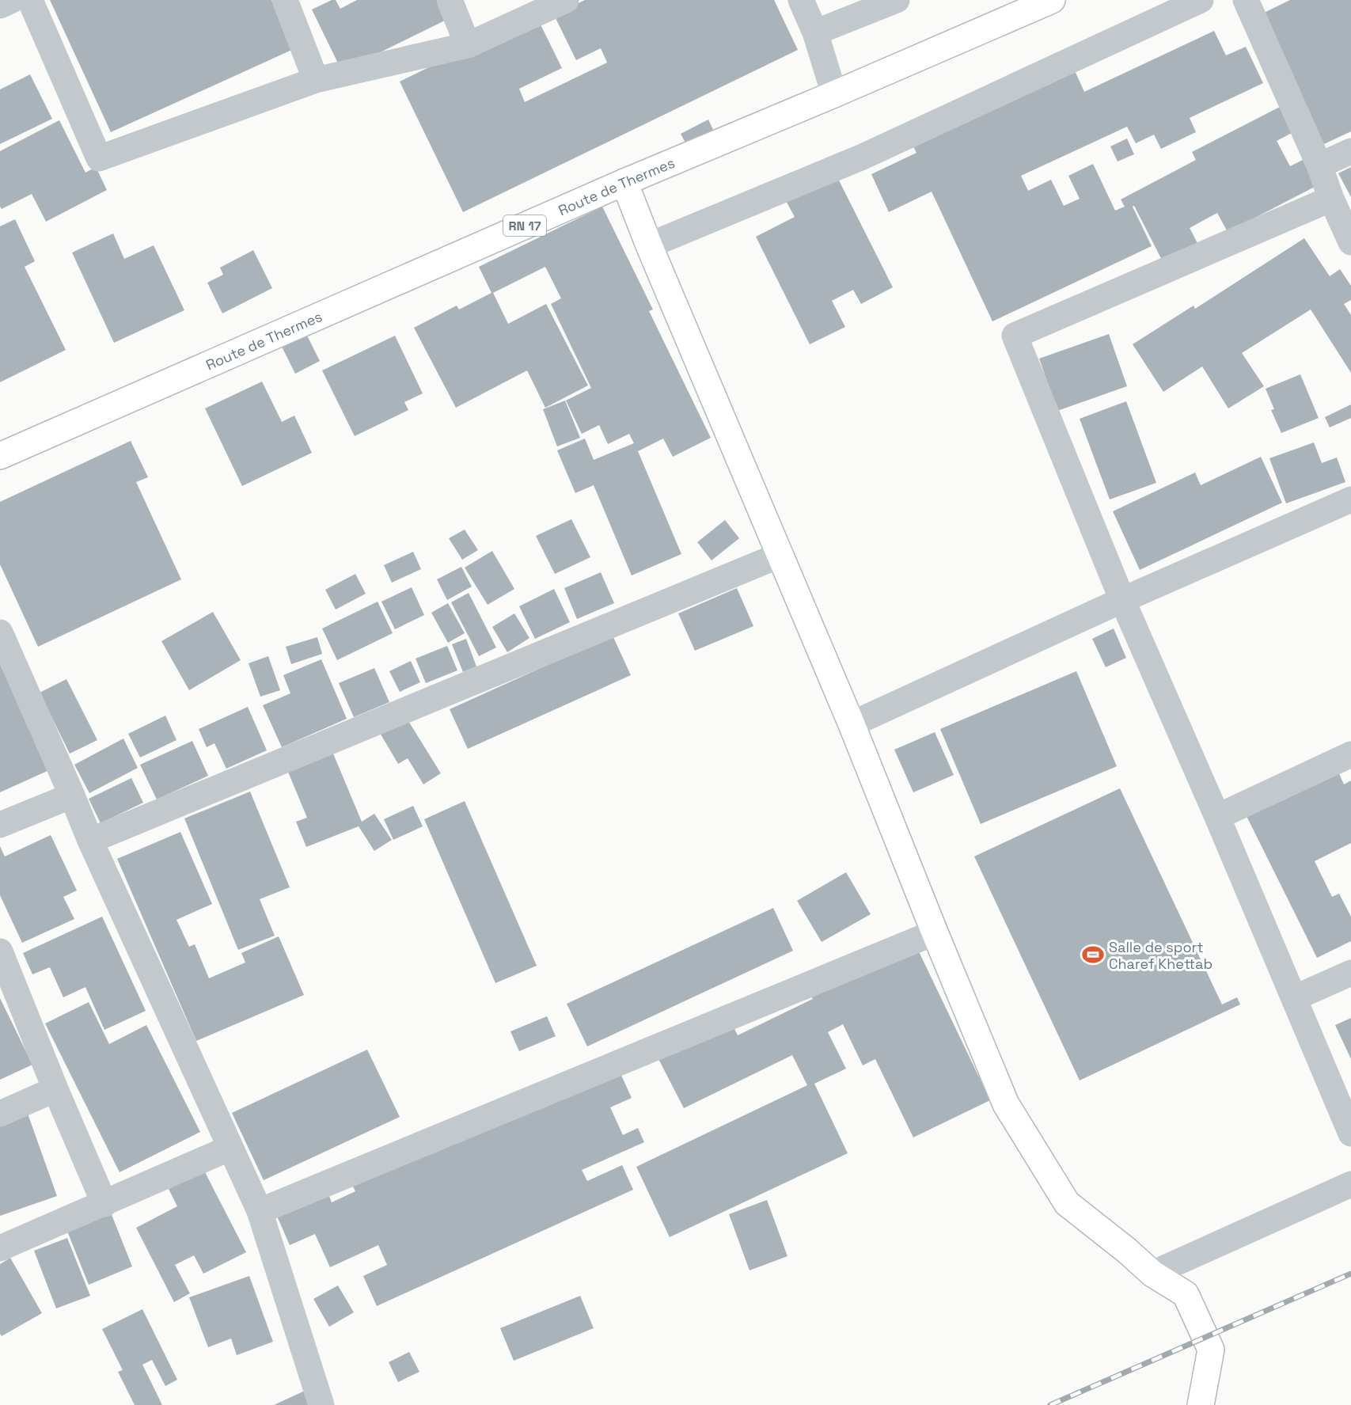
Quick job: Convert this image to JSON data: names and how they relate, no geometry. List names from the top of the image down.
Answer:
{
  "streets": {
    "main road": ["Route de Thermes", "RN 17"]
  },
  "places": {
    "sports": ["Salle de sport Charef Khettab"]
  }
}
